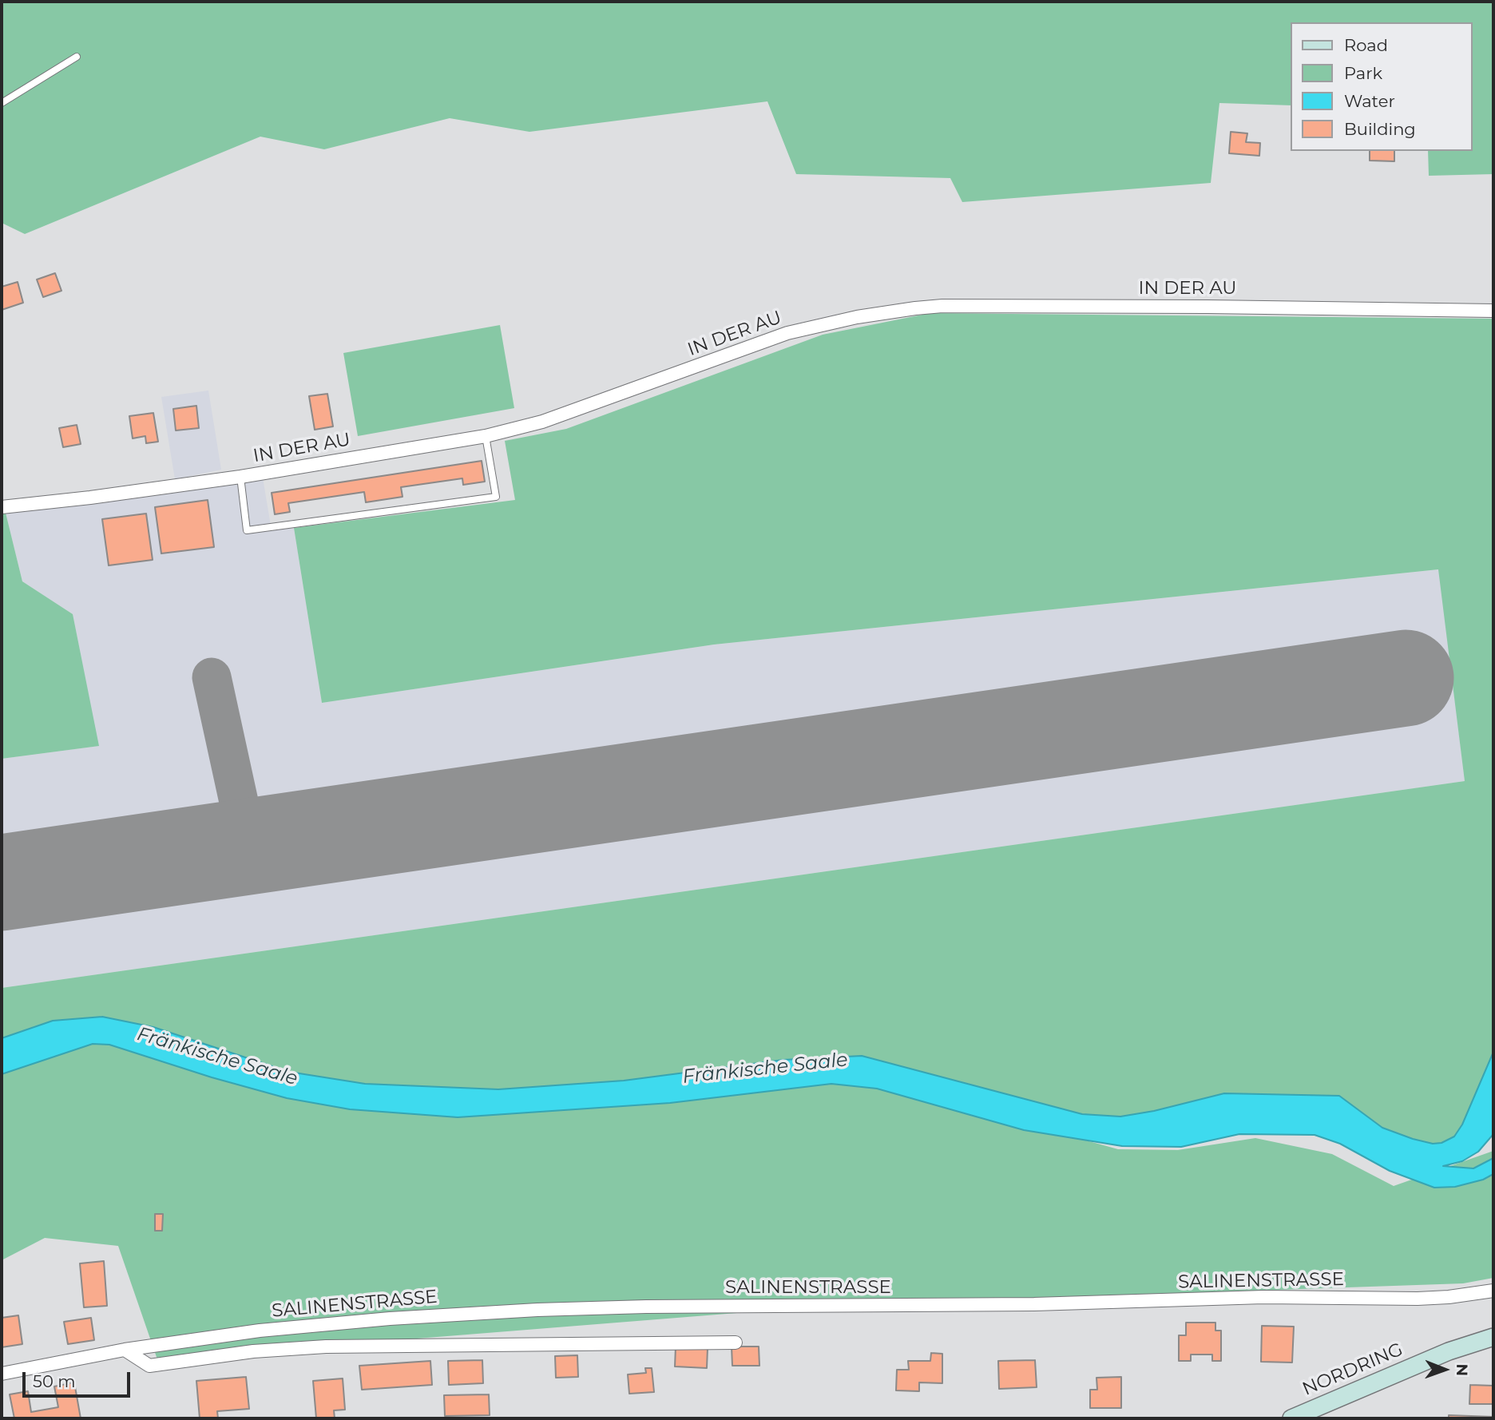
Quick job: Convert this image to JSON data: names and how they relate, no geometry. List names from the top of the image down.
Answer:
{
  "streets": {
    "main road": ["NORDRING"],
    "street": ["IN DER AU", "SALINENSTRASSE"]
  },
  "water": ["Fränkische Saale"],
  "legend": [
    "Road",
    "Park",
    "Water",
    "Building"
  ],
  "scale_bar": "50 m",
  "north": "right"
}
